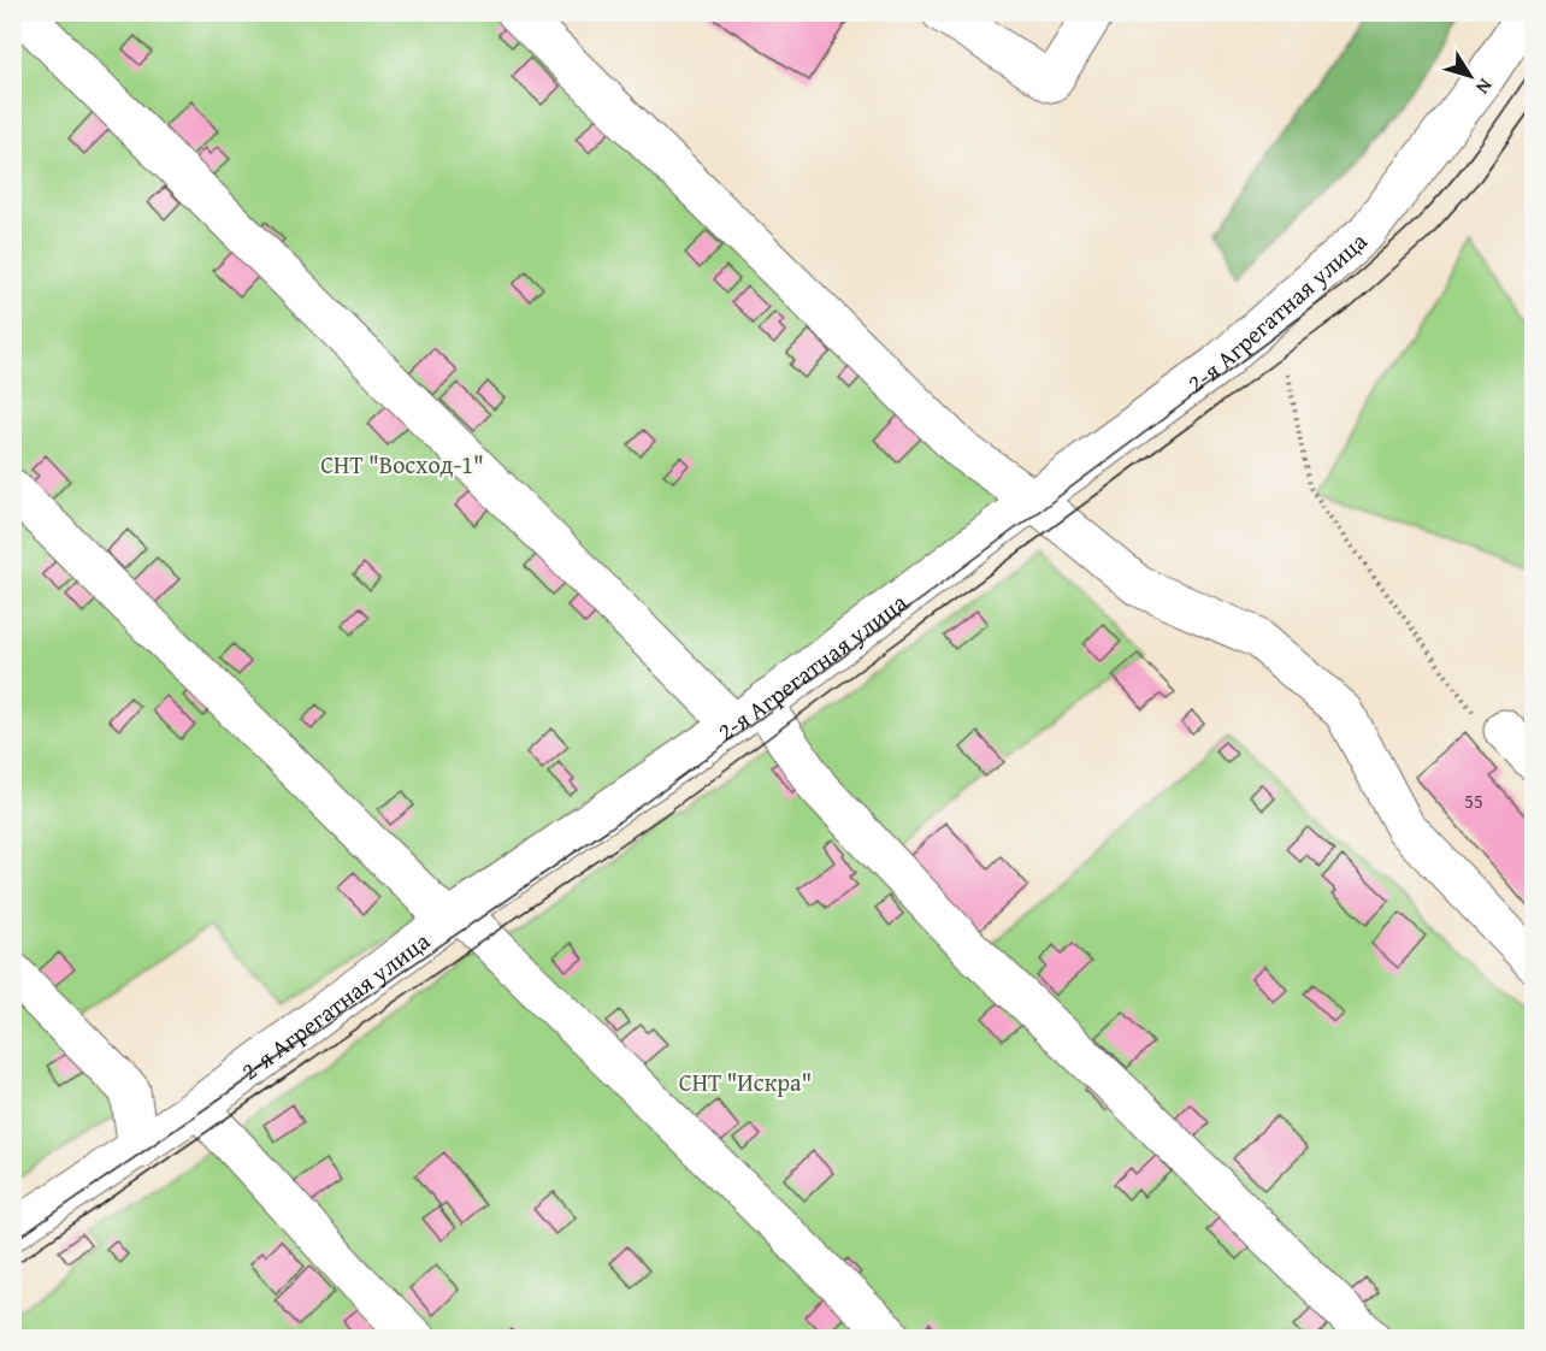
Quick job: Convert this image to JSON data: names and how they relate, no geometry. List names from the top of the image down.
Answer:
{
  "streets": {
    "street": ["2-я Агрегатная улица"]
  },
  "parks": ["СНТ \"Восход-1\"", "СНТ \"Искра\""],
  "house_numbers": ["55"],
  "north": "bottom right"
}
